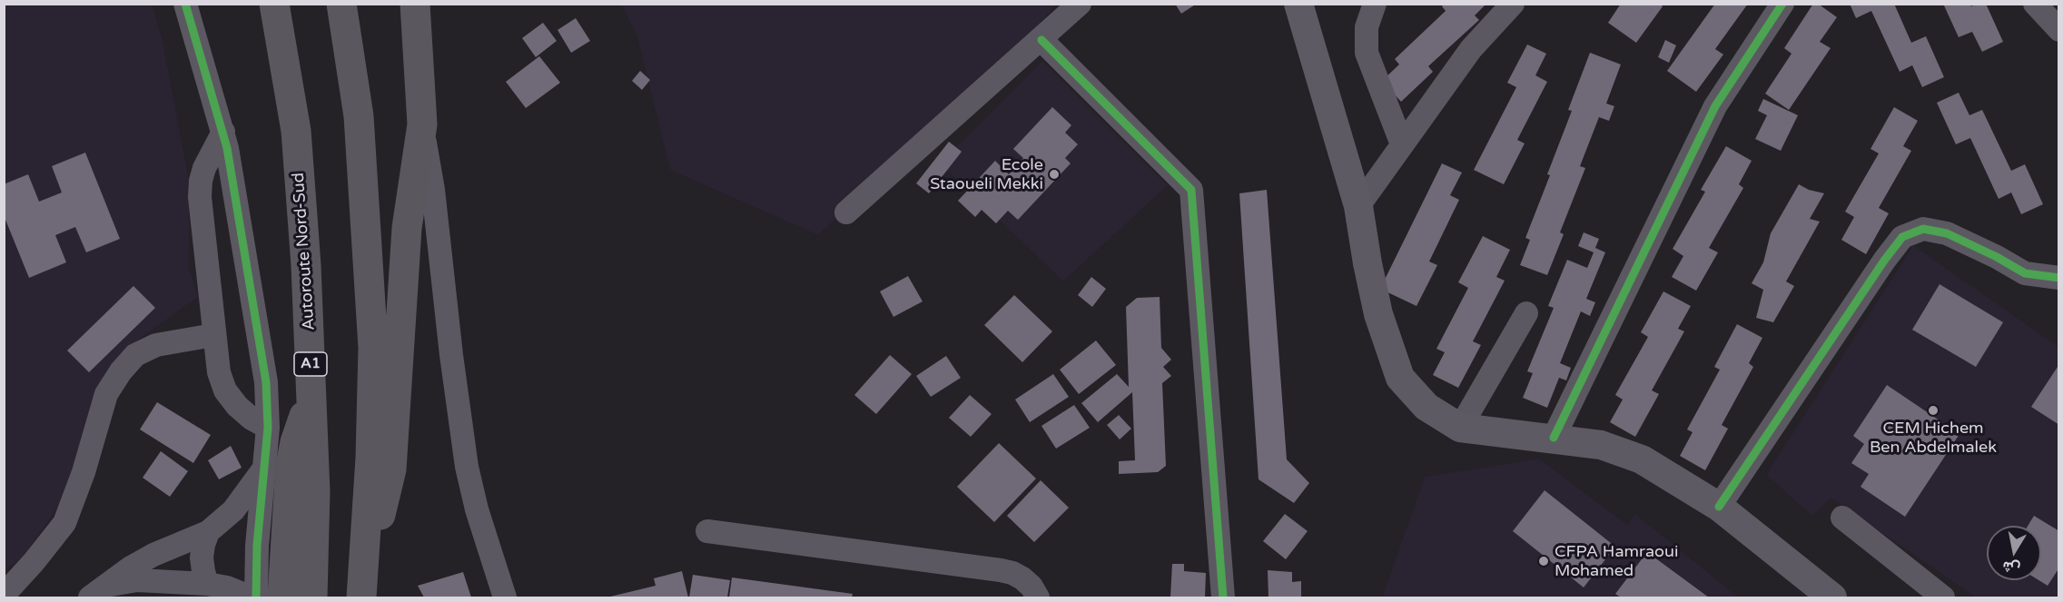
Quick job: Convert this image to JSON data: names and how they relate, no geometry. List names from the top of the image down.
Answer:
{
  "streets": {
    "highway": ["Autoroute Nord-Sud", "A1"]
  },
  "places": ["Ecole Staoueli Mekki", "CEM Hichem Ben Abdelmalek", "CFPA Hamraoui Mohamed"],
  "north": "bottom"
}
